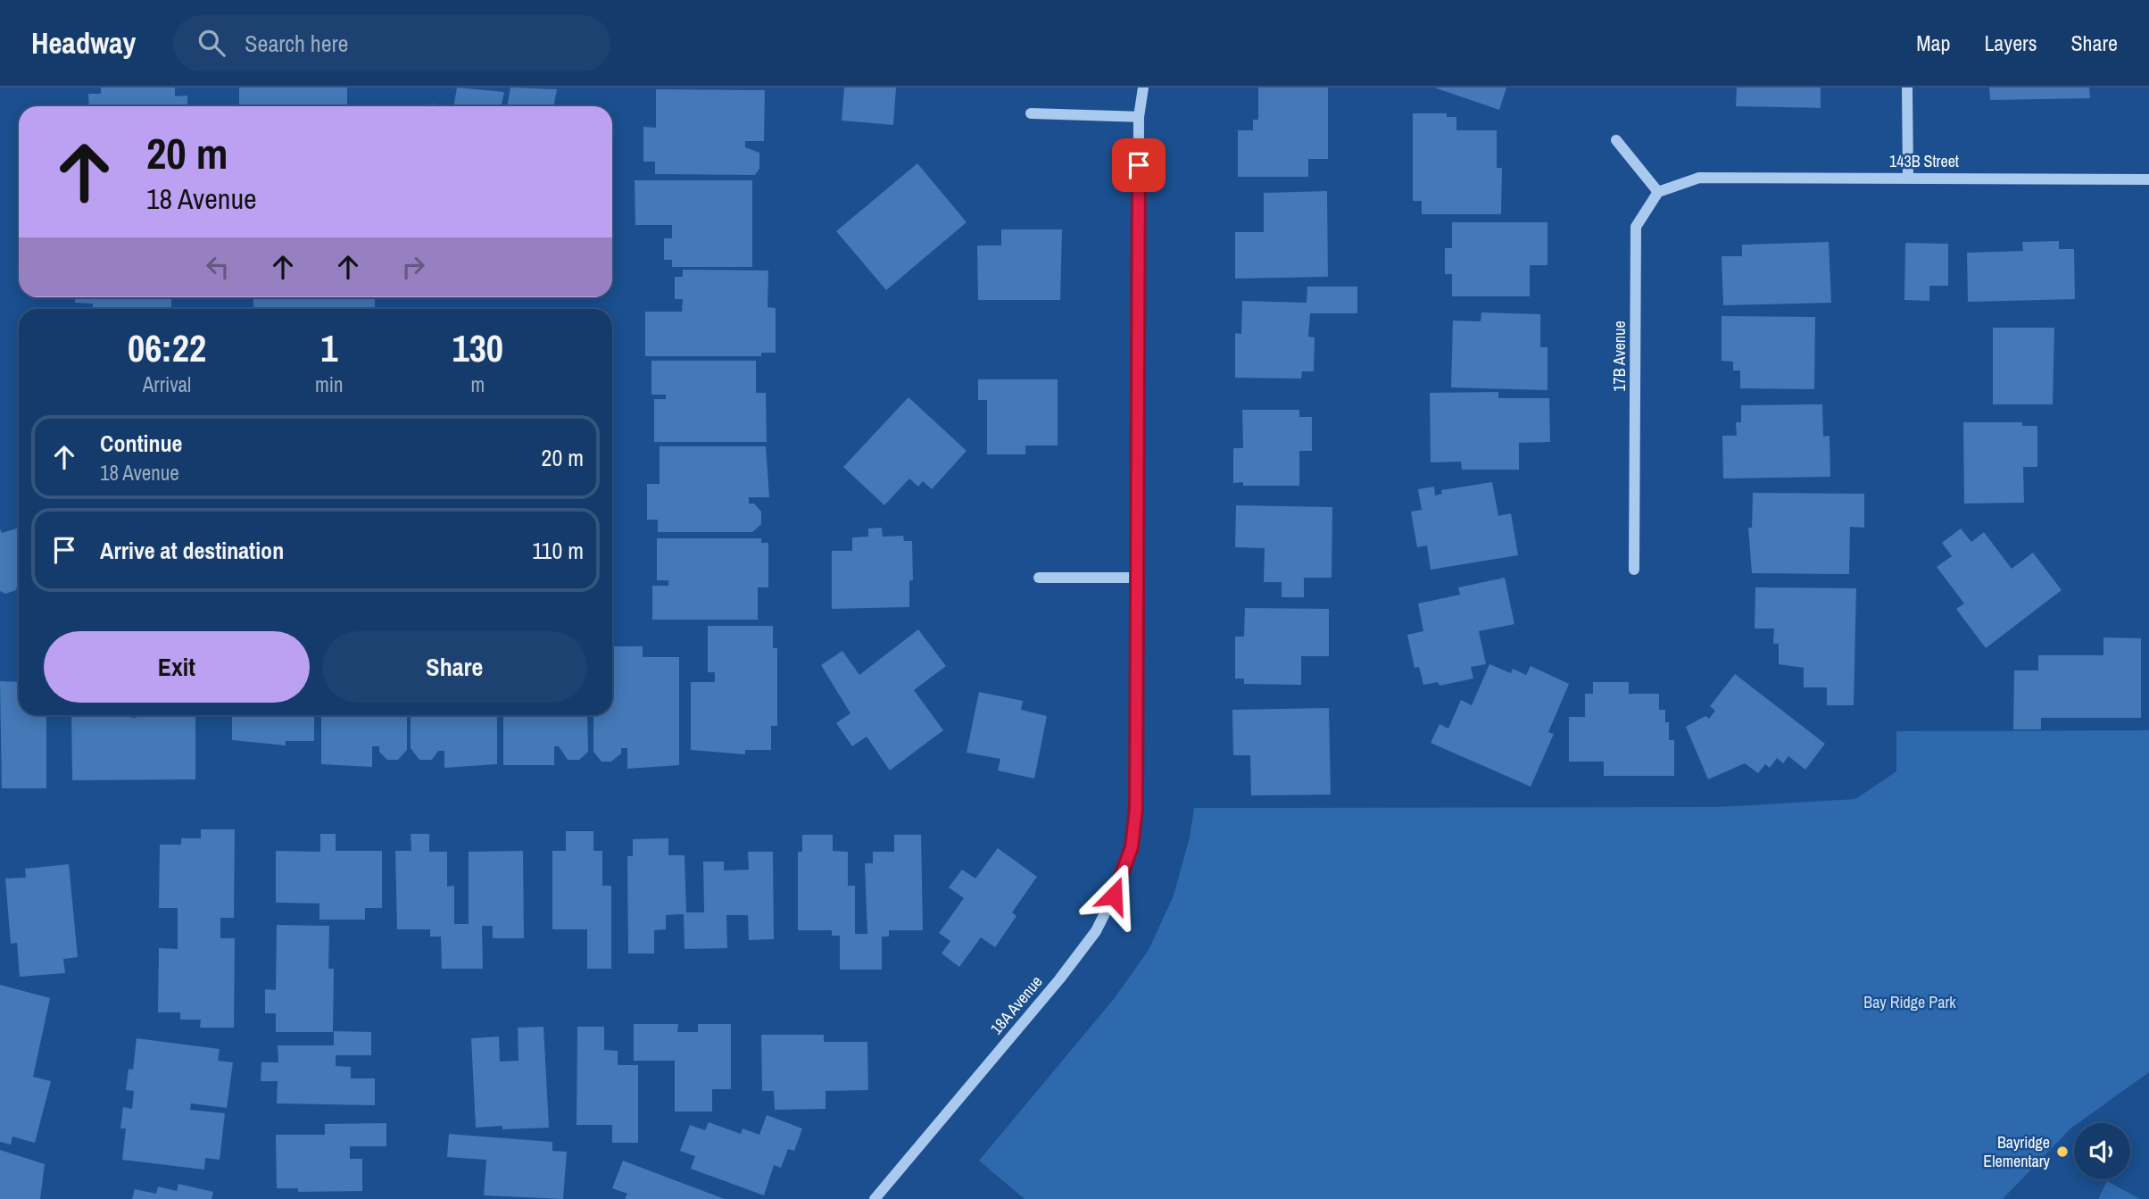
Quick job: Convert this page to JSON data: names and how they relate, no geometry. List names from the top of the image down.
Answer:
{
  "streets": {
    "street": ["143B Street", "17B Avenue", "18A Avenue"]
  },
  "crossings": [
    ["143B Street", "17B Avenue"]
  ],
  "parks": ["Bay Ridge Park"],
  "places": ["Bayridge Elementary"],
  "page": {
    "header": "Headway",
    "search": "Search here",
    "nav": ["Map", "Layers", "Share"],
    "turn": ["20 m", "18 Avenue"],
    "eta": [
      "06:22",
      "Arrival",
      "1",
      "min",
      "130",
      "m"
    ],
    "list": [
      {
        "name": "Continue",
        "note": "18 Avenue",
        "value": "20 m"
      },
      {
        "name": "Arrive at destination",
        "value": "110 m"
      }
    ],
    "buttons": ["Exit", "Share"]
  }
}
